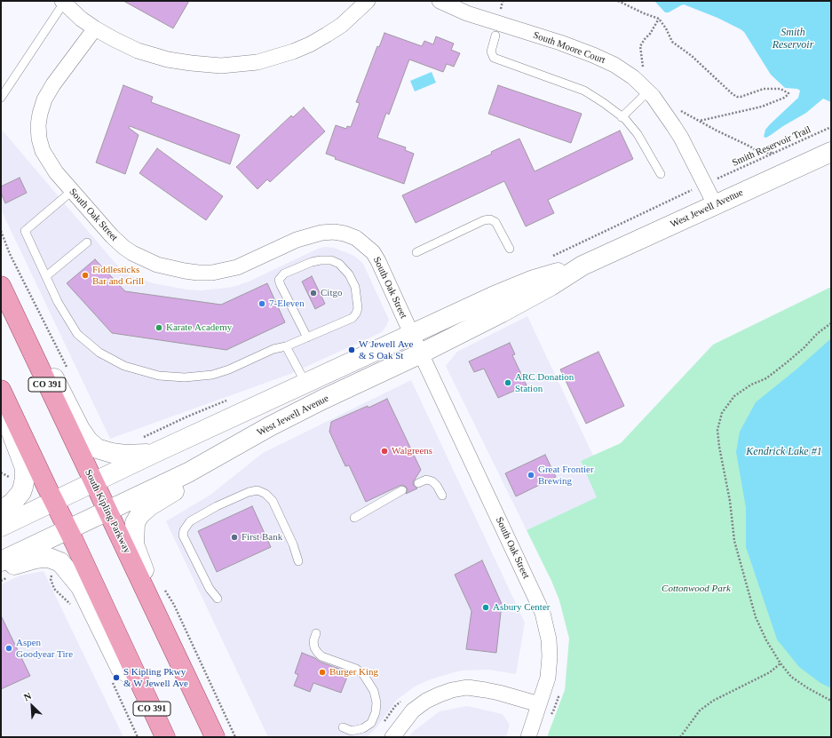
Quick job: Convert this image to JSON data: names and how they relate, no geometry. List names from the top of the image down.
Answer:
{
  "streets": {
    "main road": ["West Jewell Avenue", "CO 391", "South Kipling Parkway"],
    "street": ["South Moore Court", "South Oak Street"],
    "path": ["Smith Reservoir Trail"]
  },
  "crossings": [
    ["South Moore Court", "West Jewell Avenue"],
    ["West Jewell Avenue", "South Oak Street"],
    ["West Jewell Avenue", "CO 391"],
    ["West Jewell Avenue", "South Kipling Parkway"]
  ],
  "water": ["Smith Reservoir", "Kendrick Lake #1"],
  "parks": ["Cottonwood Park"],
  "places": [
    "Fiddlesticks Bar and Grill",
    "Citgo",
    "7-Eleven",
    "Karate Academy",
    "W Jewell Ave & S Oak St",
    "ARC Donation Station",
    "Walgreens",
    "Great Frontier Brewing",
    "First Bank",
    "Asbury Center",
    "Aspen Goodyear Tire",
    "Burger King",
    "S Kipling Pkwy & W Jewell Ave"
  ],
  "north": "top left"
}
